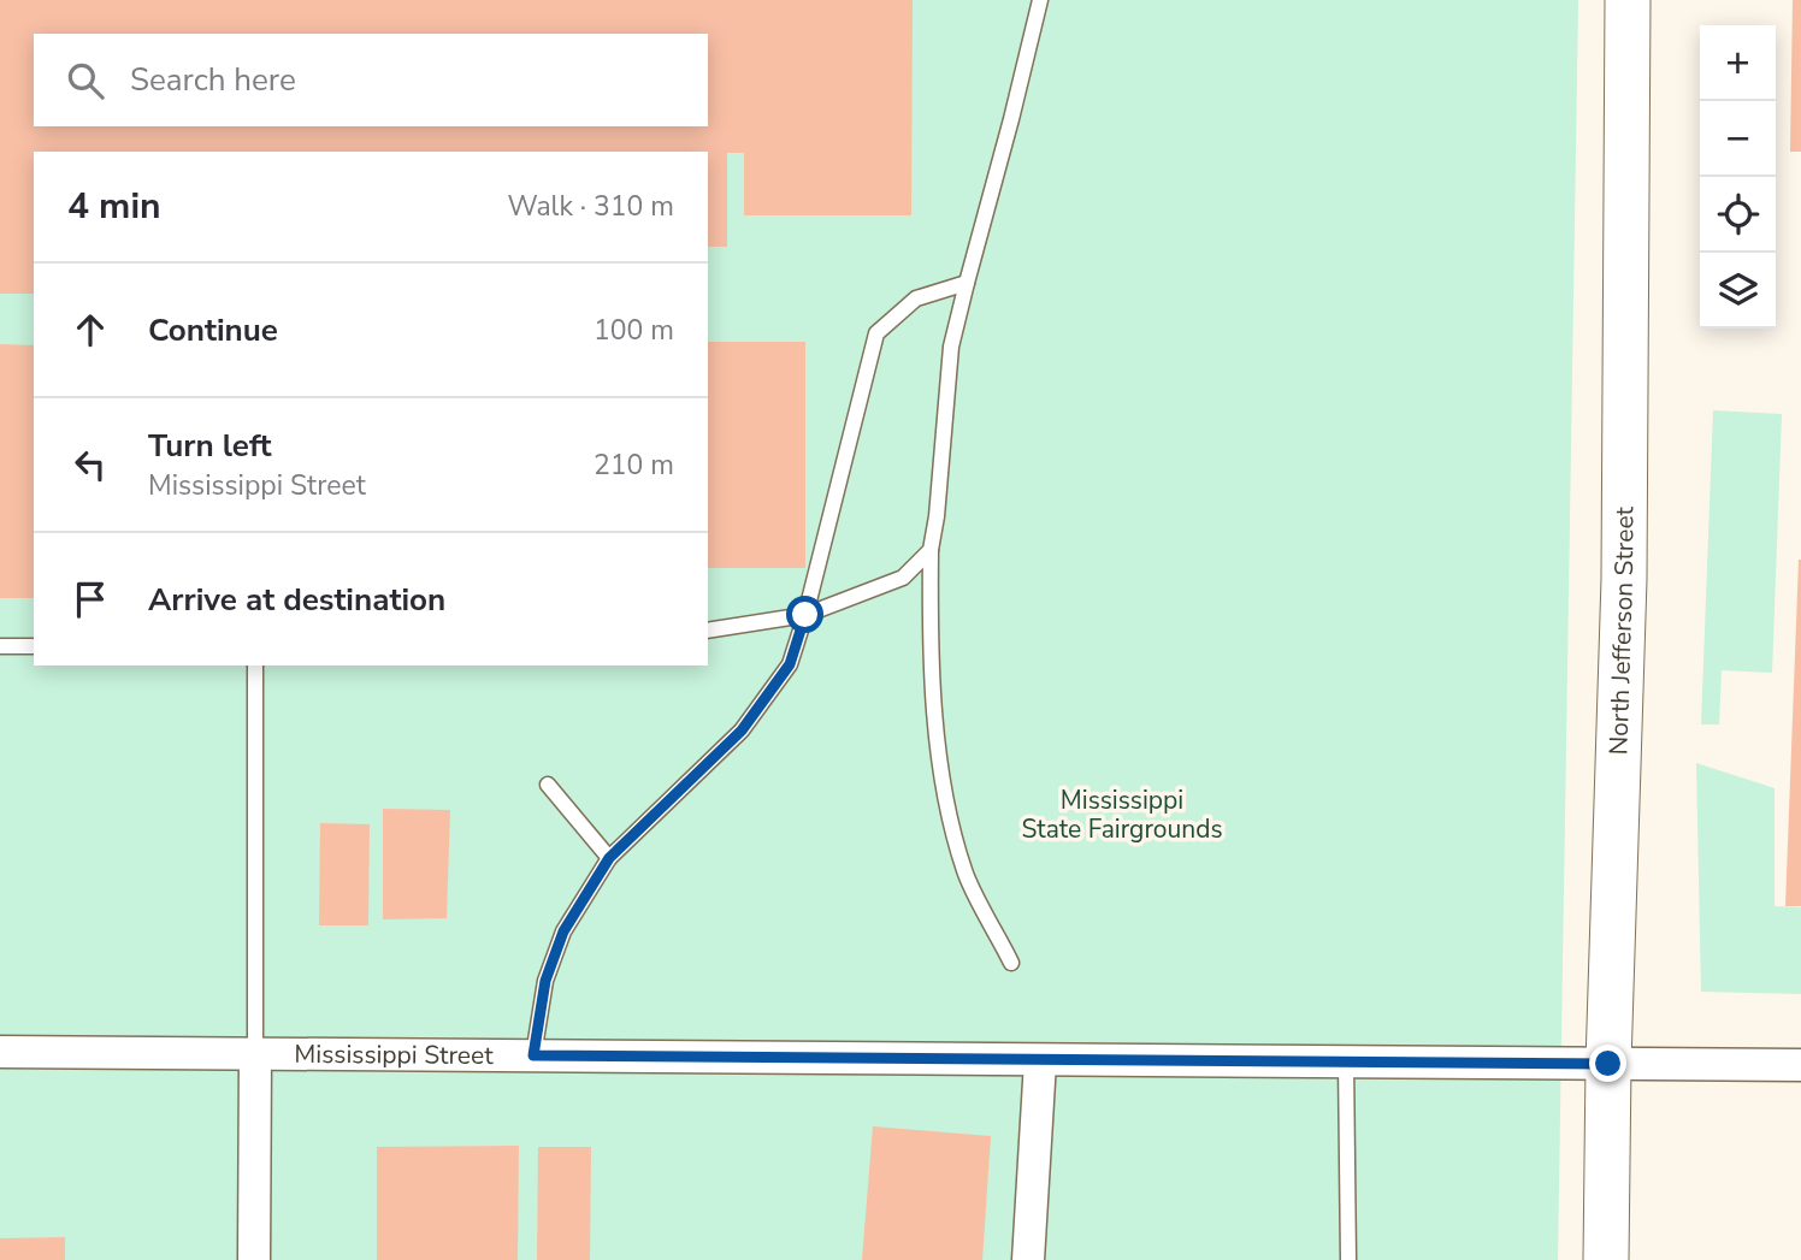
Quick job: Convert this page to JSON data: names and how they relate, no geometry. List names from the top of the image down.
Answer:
{
  "streets": {
    "street": ["North Jefferson Street", "Mississippi Street"]
  },
  "crossings": [
    ["North Jefferson Street", "Mississippi Street"]
  ],
  "parks": ["Mississippi State Fairgrounds"],
  "page": {
    "map_buttons": ["+", "−"],
    "search": "Search here",
    "heading": ["4 min", "Walk · 310 m"],
    "list": [
      ["Continue", "100 m"],
      ["Turn left", "Mississippi Street", "210 m"],
      "Arrive at destination"
    ]
  }
}
